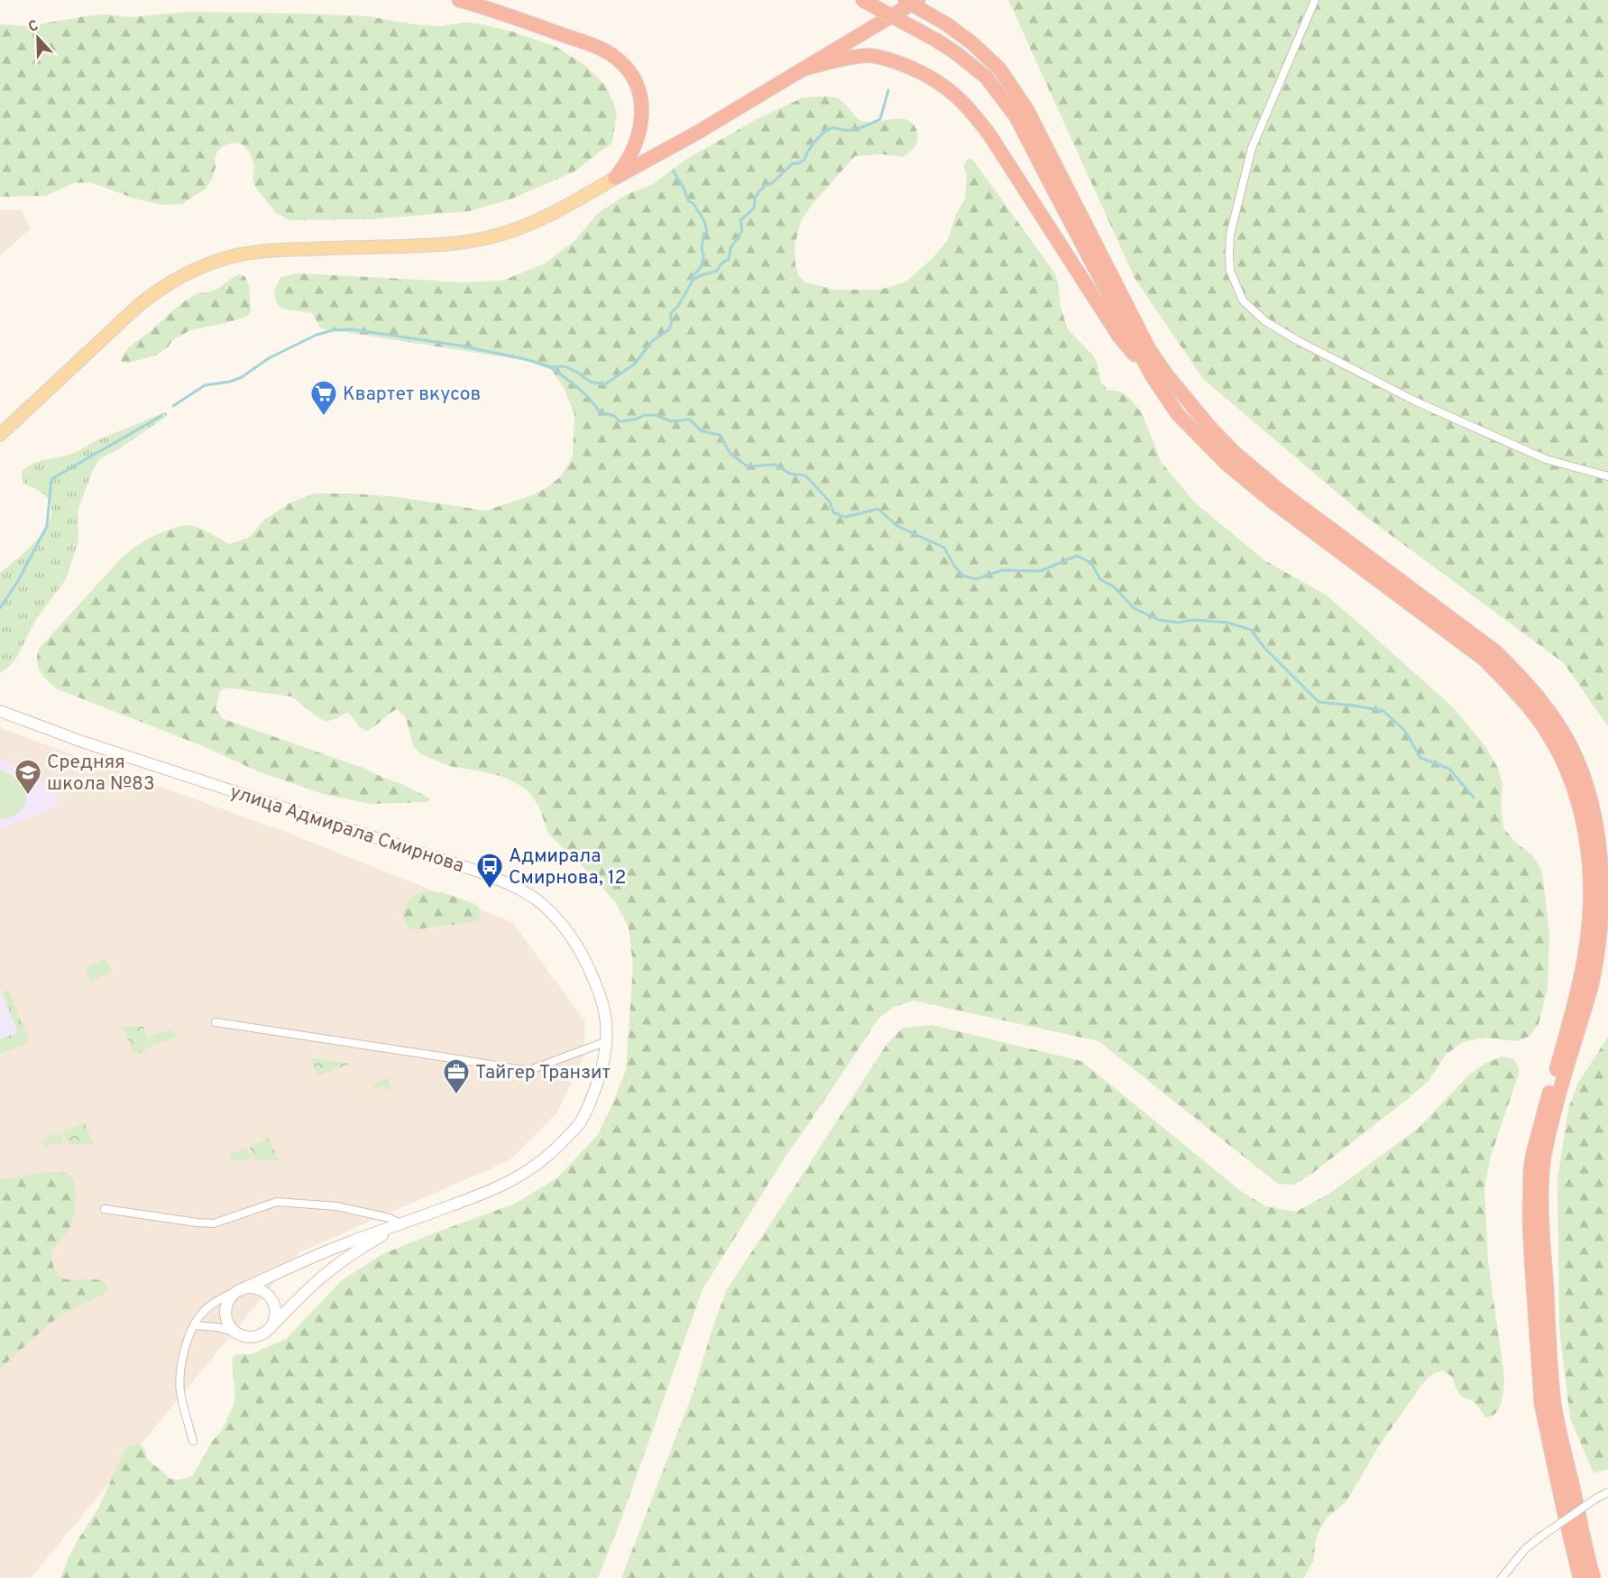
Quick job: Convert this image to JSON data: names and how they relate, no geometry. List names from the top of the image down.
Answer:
{
  "streets": {
    "street": ["улица Адмирала Смирнова"]
  },
  "places": {
    "supermarket": ["Квартет вкусов"],
    "school or university": ["Средняя школа №83"],
    "bus stop": ["Адмирала Смирнова, 12"],
    "office": ["Тайгер Транзит"]
  },
  "north": "top"
}
